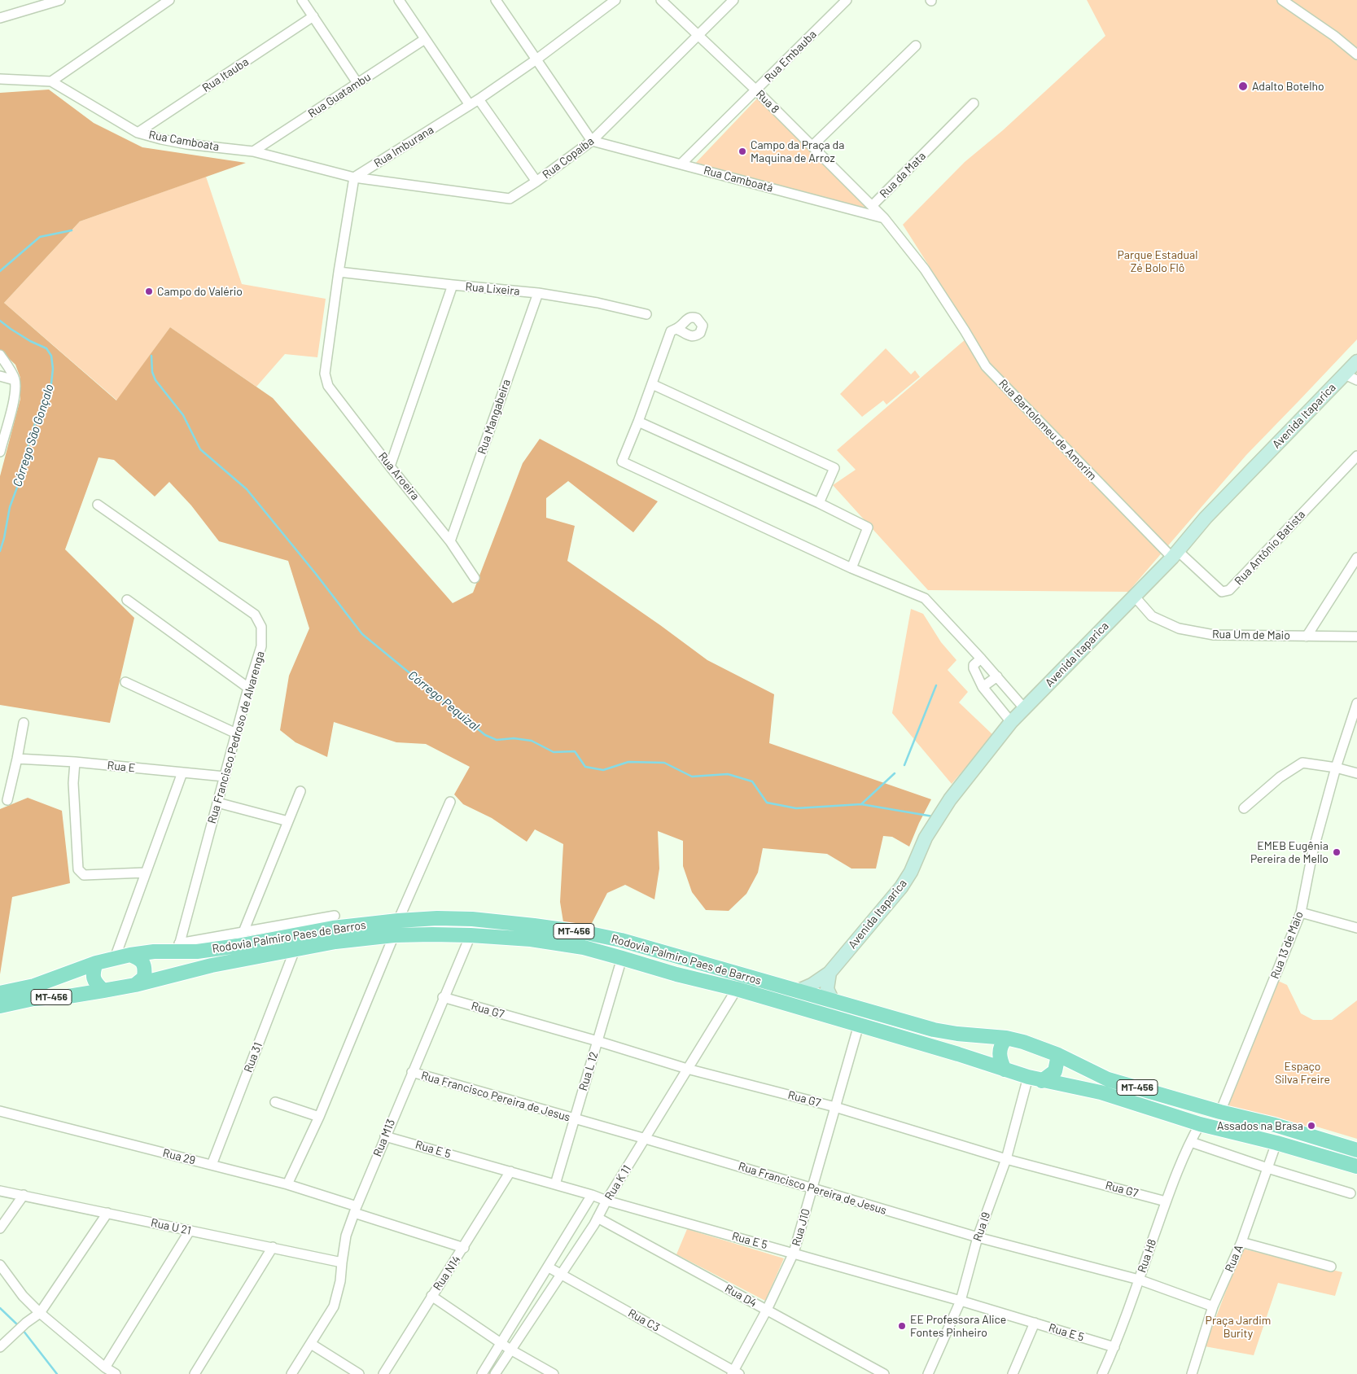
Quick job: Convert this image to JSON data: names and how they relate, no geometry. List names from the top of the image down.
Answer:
{
  "streets": {
    "main road": ["MT-456", "Rodovia Palmiro Paes de Barros"],
    "street": [
      "Rua Embauba",
      "Rua Itauba",
      "Rua Guatambu",
      "Rua 8",
      "Rua Camboata",
      "Rua Imburana",
      "Rua Copaíba",
      "Rua da Mata",
      "Rua Camboatá",
      "Rua Lixeira",
      "Avenida Itaparica",
      "Rua Mangabeira",
      "Rua Bartolomeu de Amorim",
      "Rua Aroeira",
      "Rua Antônio Batista",
      "Rua Um de Maio",
      "Rua Francisco Pedroso de Alvarenga",
      "Rua E",
      "Rua 13 de Maio",
      "Rua G7",
      "Rua 31",
      "Rua L 12",
      "Rua Francisco Pereira de Jesus",
      "Rua M13",
      "Rua E 5",
      "Rua 29",
      "Rua K 11",
      "Rua U 21",
      "Rua I9",
      "Rua J10",
      "Rua H8",
      "Rua A",
      "Rua N14",
      "Rua D4",
      "Rua C3"
    ]
  },
  "crossings": [
    ["Rua Embauba", "Rua 8"],
    ["Rua Embauba", "Rua Camboatá"],
    ["Rua Itauba", "Rua Camboata"],
    ["Rua Guatambu", "Rua Camboata"],
    ["Rua 8", "Rua Copaíba"],
    ["Rua 8", "Rua da Mata"],
    ["Rua Camboata", "Rua Imburana"],
    ["Rua Camboata", "Rua Copaíba"],
    ["Rua Imburana", "Rua Copaíba"],
    ["Rua Copaíba", "Rua Camboatá"],
    ["Rua da Mata", "Rua Camboatá"],
    ["Rua da Mata", "Rua Bartolomeu de Amorim"],
    ["Rua Lixeira", "Rua Mangabeira"],
    ["Rua Lixeira", "Rua Aroeira"],
    ["Avenida Itaparica", "Rua Bartolomeu de Amorim"],
    ["Avenida Itaparica", "Rua Antônio Batista"],
    ["Avenida Itaparica", "Rua Um de Maio"],
    ["Avenida Itaparica", "Rodovia Palmiro Paes de Barros"],
    ["Rua Mangabeira", "Rua Aroeira"],
    ["Rua Bartolomeu de Amorim", "Rua Antônio Batista"],
    ["Rua Francisco Pedroso de Alvarenga", "Rua E"],
    ["Rua Francisco Pedroso de Alvarenga", "Rodovia Palmiro Paes de Barros"],
    ["Rodovia Palmiro Paes de Barros", "Rua 13 de Maio"],
    ["Rodovia Palmiro Paes de Barros", "Rua 31"],
    ["Rodovia Palmiro Paes de Barros", "Rua L 12"],
    ["Rodovia Palmiro Paes de Barros", "Rua M13"],
    ["Rodovia Palmiro Paes de Barros", "Rua K 11"],
    ["Rodovia Palmiro Paes de Barros", "Rua I9"],
    ["Rodovia Palmiro Paes de Barros", "Rua J10"],
    ["Rodovia Palmiro Paes de Barros", "Rua H8"],
    ["Rodovia Palmiro Paes de Barros", "Rua A"],
    ["Rua G7", "Rua L 12"],
    ["Rua G7", "Rua M13"],
    ["Rua G7", "Rua K 11"],
    ["Rua G7", "Rua I9"],
    ["Rua G7", "Rua J10"],
    ["Rua G7", "Rua H8"],
    ["Rua 31", "Rua 29"],
    ["Rua L 12", "Rua Francisco Pereira de Jesus"],
    ["Rua L 12", "Rua E 5"],
    ["Rua Francisco Pereira de Jesus", "Rua M13"],
    ["Rua Francisco Pereira de Jesus", "Rua K 11"],
    ["Rua Francisco Pereira de Jesus", "Rua I9"],
    ["Rua Francisco Pereira de Jesus", "Rua J10"],
    ["Rua Francisco Pereira de Jesus", "Rua H8"],
    ["Rua Francisco Pereira de Jesus", "Rua A"],
    ["Rua M13", "Rua E 5"],
    ["Rua M13", "Rua 29"],
    ["Rua M13", "Rua U 21"],
    ["Rua E 5", "Rua K 11"],
    ["Rua E 5", "Rua I9"],
    ["Rua E 5", "Rua J10"],
    ["Rua E 5", "Rua H8"],
    ["Rua E 5", "Rua N14"],
    ["Rua 29", "Rua N14"],
    ["Rua K 11", "Rua D4"],
    ["Rua K 11", "Rua C3"],
    ["Rua J10", "Rua D4"],
    ["Rua J10", "Rua C3"]
  ],
  "water": ["Córrego São Gonçalo", "Córrego Pequizal"],
  "parks": ["Parque Estadual Zé Bolo Flô", "Espaço Silva Freire", "Praça Jardim Burity"],
  "places": [
    "Adalto Botelho",
    "Campo da Praça da Maquina de Arroz",
    "Campo do Valério",
    "EMEB Eugênia Pereira de Mello",
    "Assados na Brasa",
    "EE Professora Alice Fontes Pinheiro"
  ]
}
